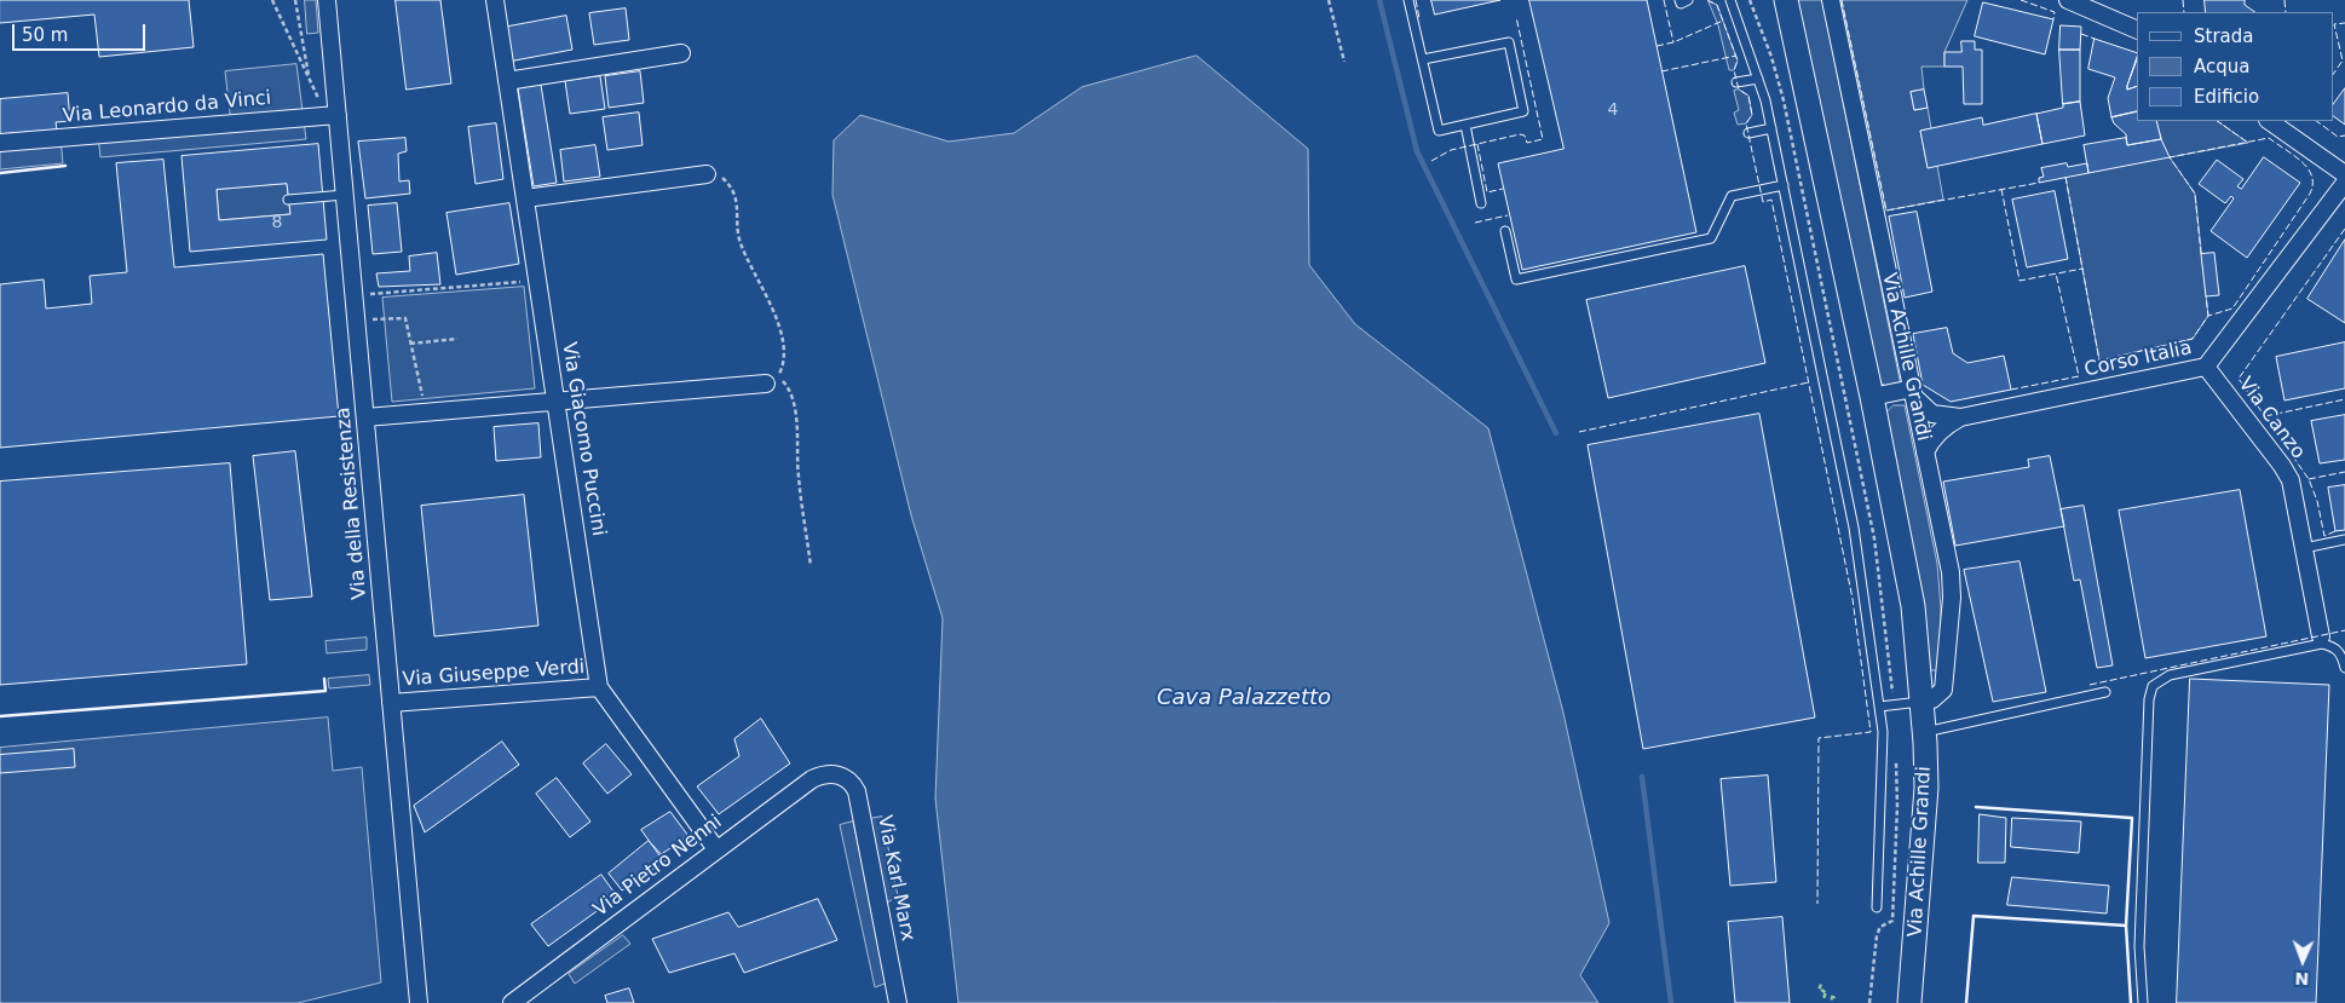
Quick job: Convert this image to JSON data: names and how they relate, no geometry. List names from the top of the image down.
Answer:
{
  "streets": {
    "main road": ["Via Achille Grandi"],
    "street": [
      "Via Leonardo da Vinci",
      "Corso Italia",
      "Via Canzo",
      "Via Giacomo Puccini",
      "Via della Resistenza",
      "Via Giuseppe Verdi",
      "Via Pietro Nenni",
      "Via Karl Marx"
    ]
  },
  "crossings": [
    ["Via Leonardo da Vinci", "Via della Resistenza"],
    ["Via Achille Grandi", "Corso Italia"],
    ["Corso Italia", "Via Canzo"],
    ["Via Giacomo Puccini", "Via Giuseppe Verdi"],
    ["Via Giacomo Puccini", "Via Pietro Nenni"],
    ["Via della Resistenza", "Via Giuseppe Verdi"],
    ["Via Pietro Nenni", "Via Karl Marx"]
  ],
  "water": ["Cava Palazzetto"],
  "house_numbers": ["4", "8"],
  "legend": ["Strada", "Acqua", "Edificio"],
  "scale_bar": "50 m",
  "north": "bottom"
}
